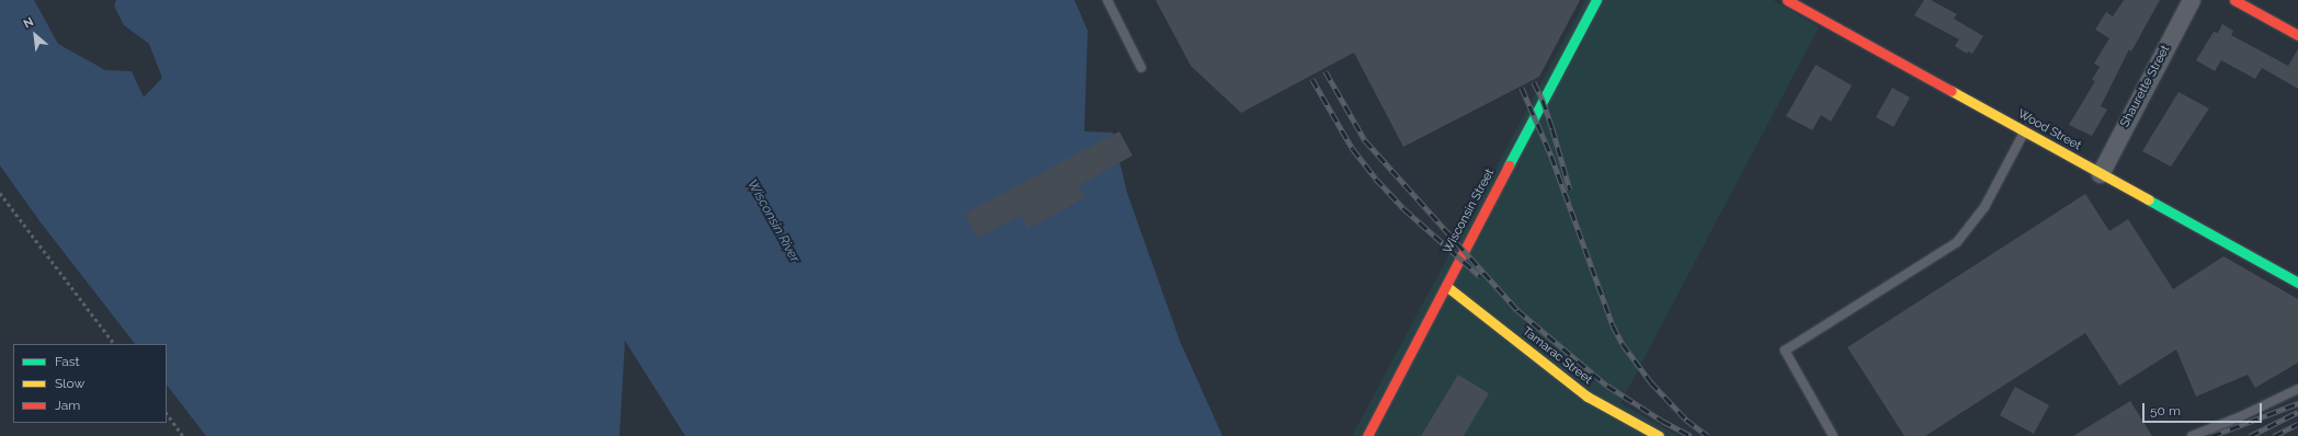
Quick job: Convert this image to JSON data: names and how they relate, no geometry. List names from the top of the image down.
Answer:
{
  "streets": {
    "street": [
      "Shaurette Street",
      "Wood Street",
      "Wisconsin Street",
      "Tamarac Street"
    ]
  },
  "crossings": [
    ["Shaurette Street", "Wood Street"],
    ["Wisconsin Street", "Tamarac Street"]
  ],
  "water": ["Wisconsin River"],
  "legend": ["Fast", "Slow", "Jam"],
  "scale_bar": "50 m",
  "north": "top left"
}
